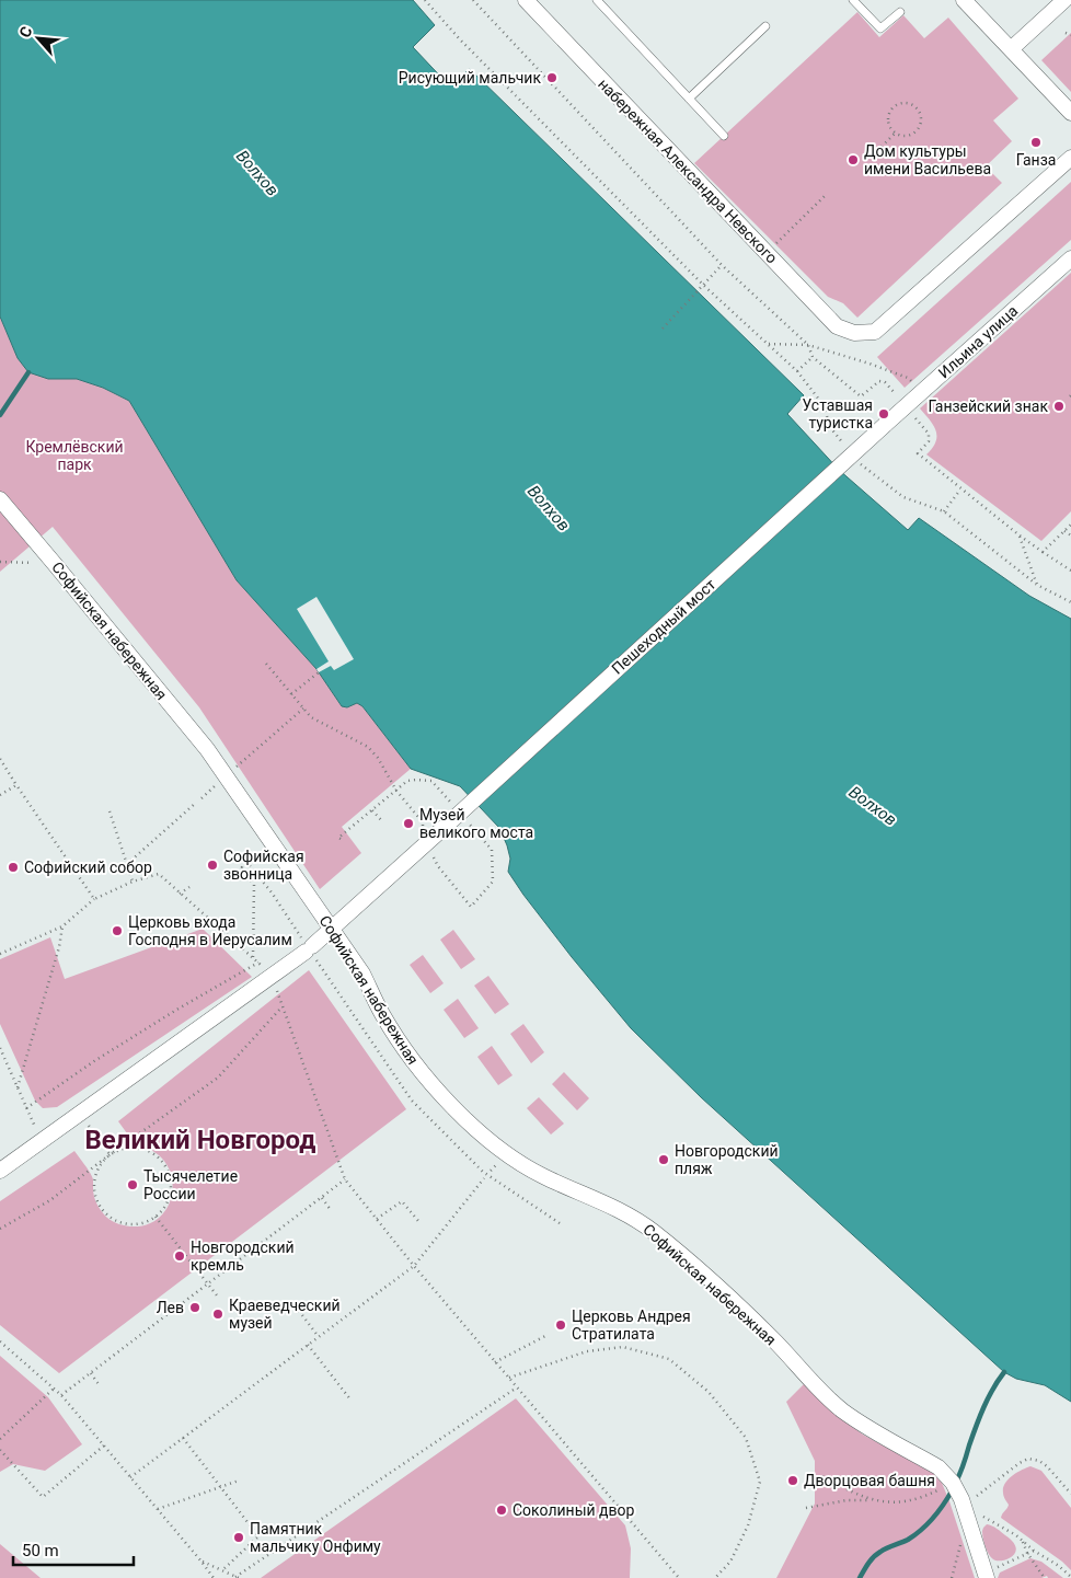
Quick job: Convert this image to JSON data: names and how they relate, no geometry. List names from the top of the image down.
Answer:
{
  "streets": {
    "street": [
      "набережная Александра Невского",
      "Ильина улица",
      "Пешеходный мост",
      "Софийская набережная"
    ]
  },
  "crossings": [
    ["Ильина улица", "Пешеходный мост"],
    ["Пешеходный мост", "Софийская набережная"]
  ],
  "districts": ["Великий Новгород"],
  "water": ["Волхов"],
  "parks": ["Кремлёвский парк"],
  "places": [
    "Рисующий мальчик",
    "Ганза",
    "Дом культуры имени Васильева",
    "Ганзейский знак",
    "Уставшая туристка",
    "Музей великого моста",
    "Софийская звонница",
    "Софийский собор",
    "Церковь входа Господня в Иерусалим",
    "Новгородский пляж",
    "Тысячелетие России",
    "Новгородский кремль",
    "Лев",
    "Краеведческий музей",
    "Церковь Андрея Стратилата",
    "Дворцовая башня",
    "Соколиный двор",
    "Памятник мальчику Онфиму"
  ],
  "scale_bar": "50 m",
  "north": "top left"
}
